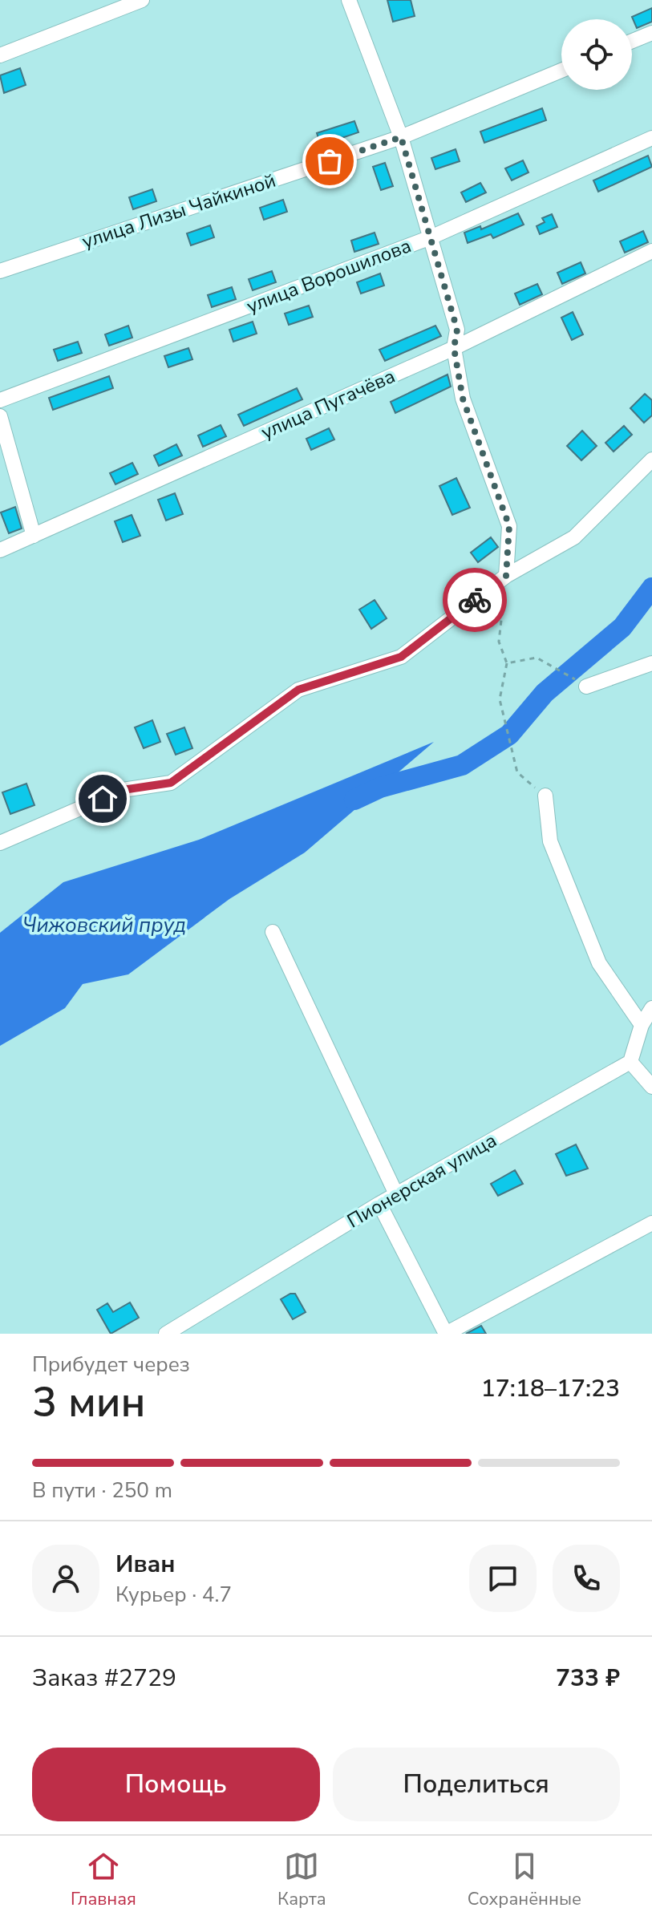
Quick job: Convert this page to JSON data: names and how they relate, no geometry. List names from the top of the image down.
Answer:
{
  "streets": {
    "street": [
      "улица Лизы Чайкиной",
      "улица Ворошилова",
      "улица Пугачёва",
      "Пионерская улица"
    ]
  },
  "water": ["Чижовский пруд"],
  "page": {
    "heading": ["3 мин", "Прибудет через", "17:18–17:23"],
    "panel": [
      "Иван",
      "Курьер · 4.7",
      "Заказ #2729",
      "733 ₽"
    ],
    "bar": "В пути · 250 m",
    "buttons": ["Помощь", "Поделиться"],
    "tabs": ["Главная", "Карта", "Сохранённые"]
  }
}
